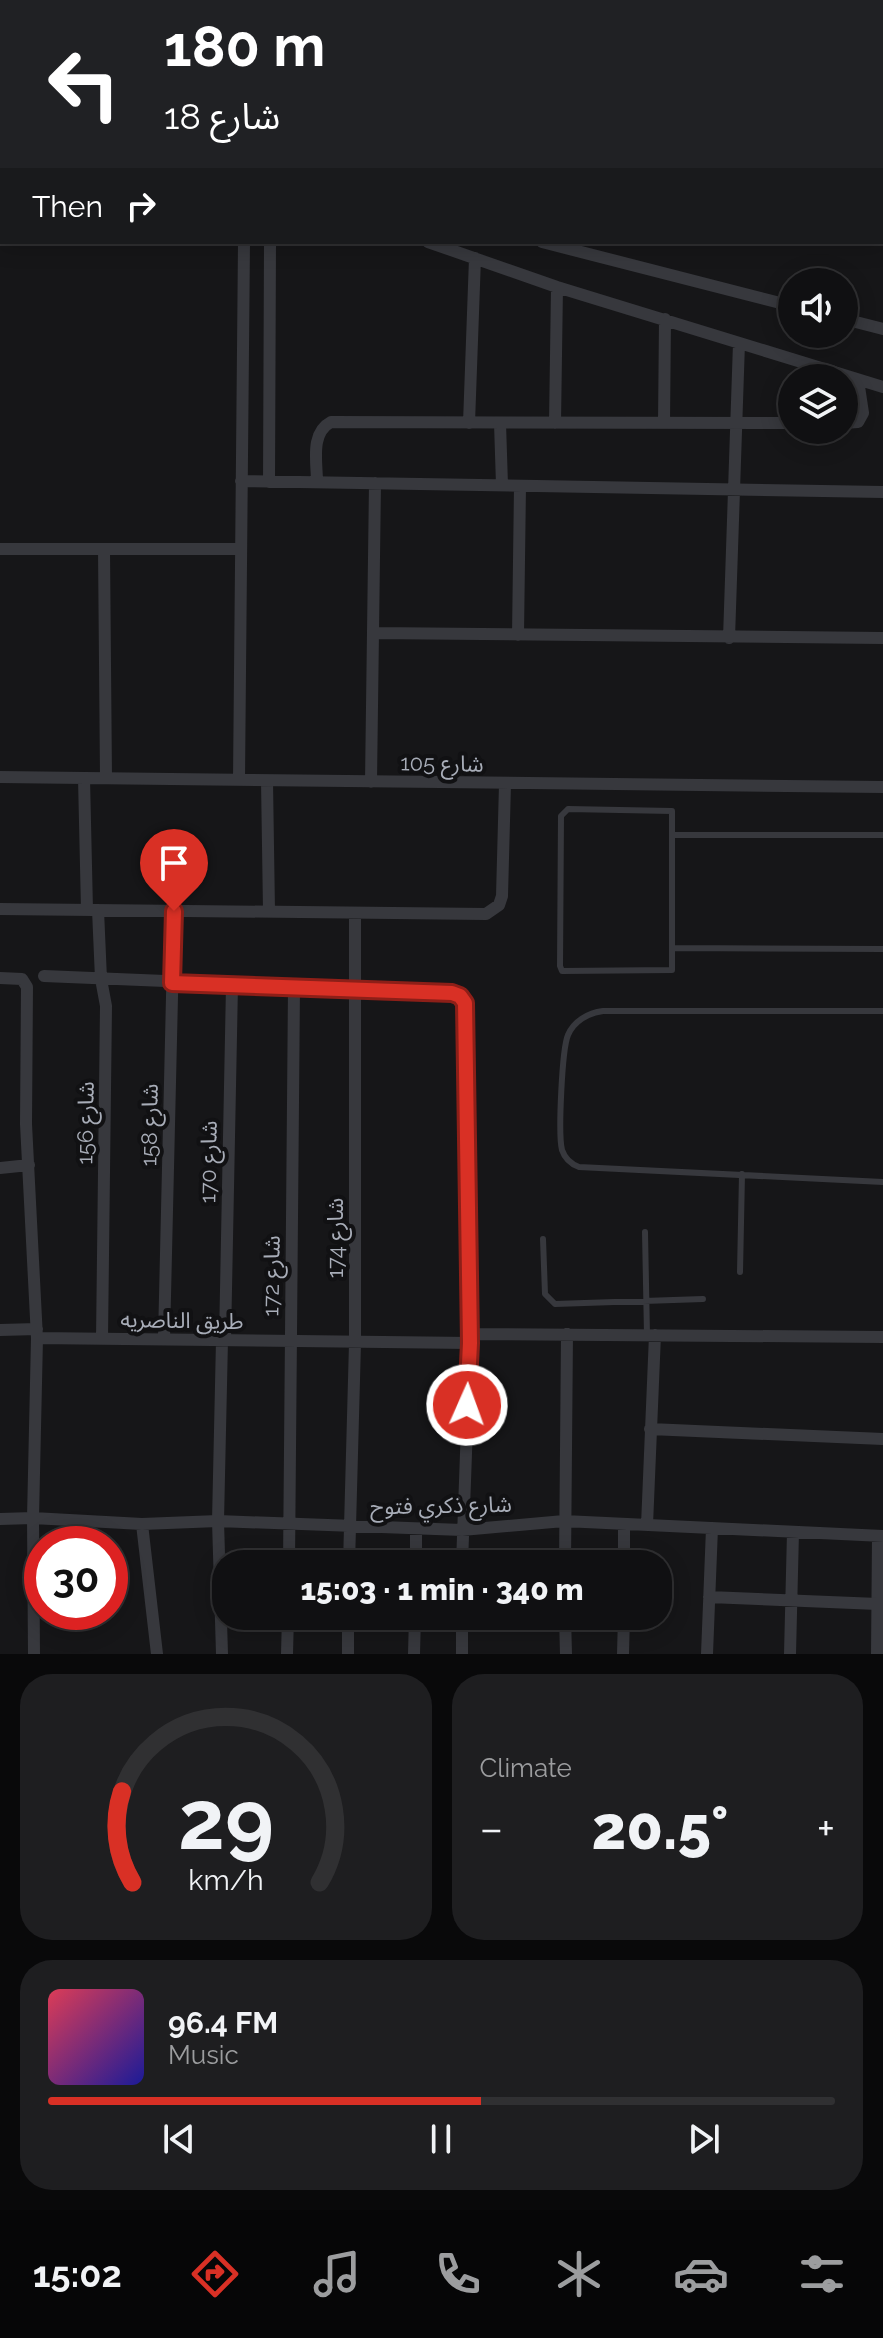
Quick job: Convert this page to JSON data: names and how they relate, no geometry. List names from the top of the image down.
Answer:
{
  "streets": {
    "street": [
      "شارع 105",
      "شارع 156",
      "شارع 158",
      "شارع 170",
      "شارع 174",
      "شارع 172",
      "طريق الناصريه",
      "شارع ذكري فتوح"
    ]
  },
  "crossings": [
    ["شارع 105", "شارع 156"],
    ["شارع 156", "طريق الناصريه"],
    ["شارع 158", "طريق الناصريه"],
    ["شارع 170", "طريق الناصريه"],
    ["شارع 170", "شارع ذكري فتوح"],
    ["شارع 174", "طريق الناصريه"],
    ["شارع 174", "شارع ذكري فتوح"],
    ["شارع 172", "طريق الناصريه"],
    ["شارع 172", "شارع ذكري فتوح"]
  ],
  "page": {
    "turn": ["180 m", "شارع 18"],
    "then": "Then",
    "limit": "30",
    "trip": "15:03 · 1 min · 340 m",
    "tile": "Climate",
    "heat": ["−", "20.5°", "+"],
    "song": ["96.4 FM", "Music"],
    "tabs": "15:02",
    "gauge": ["29", "km/h"]
  }
}
